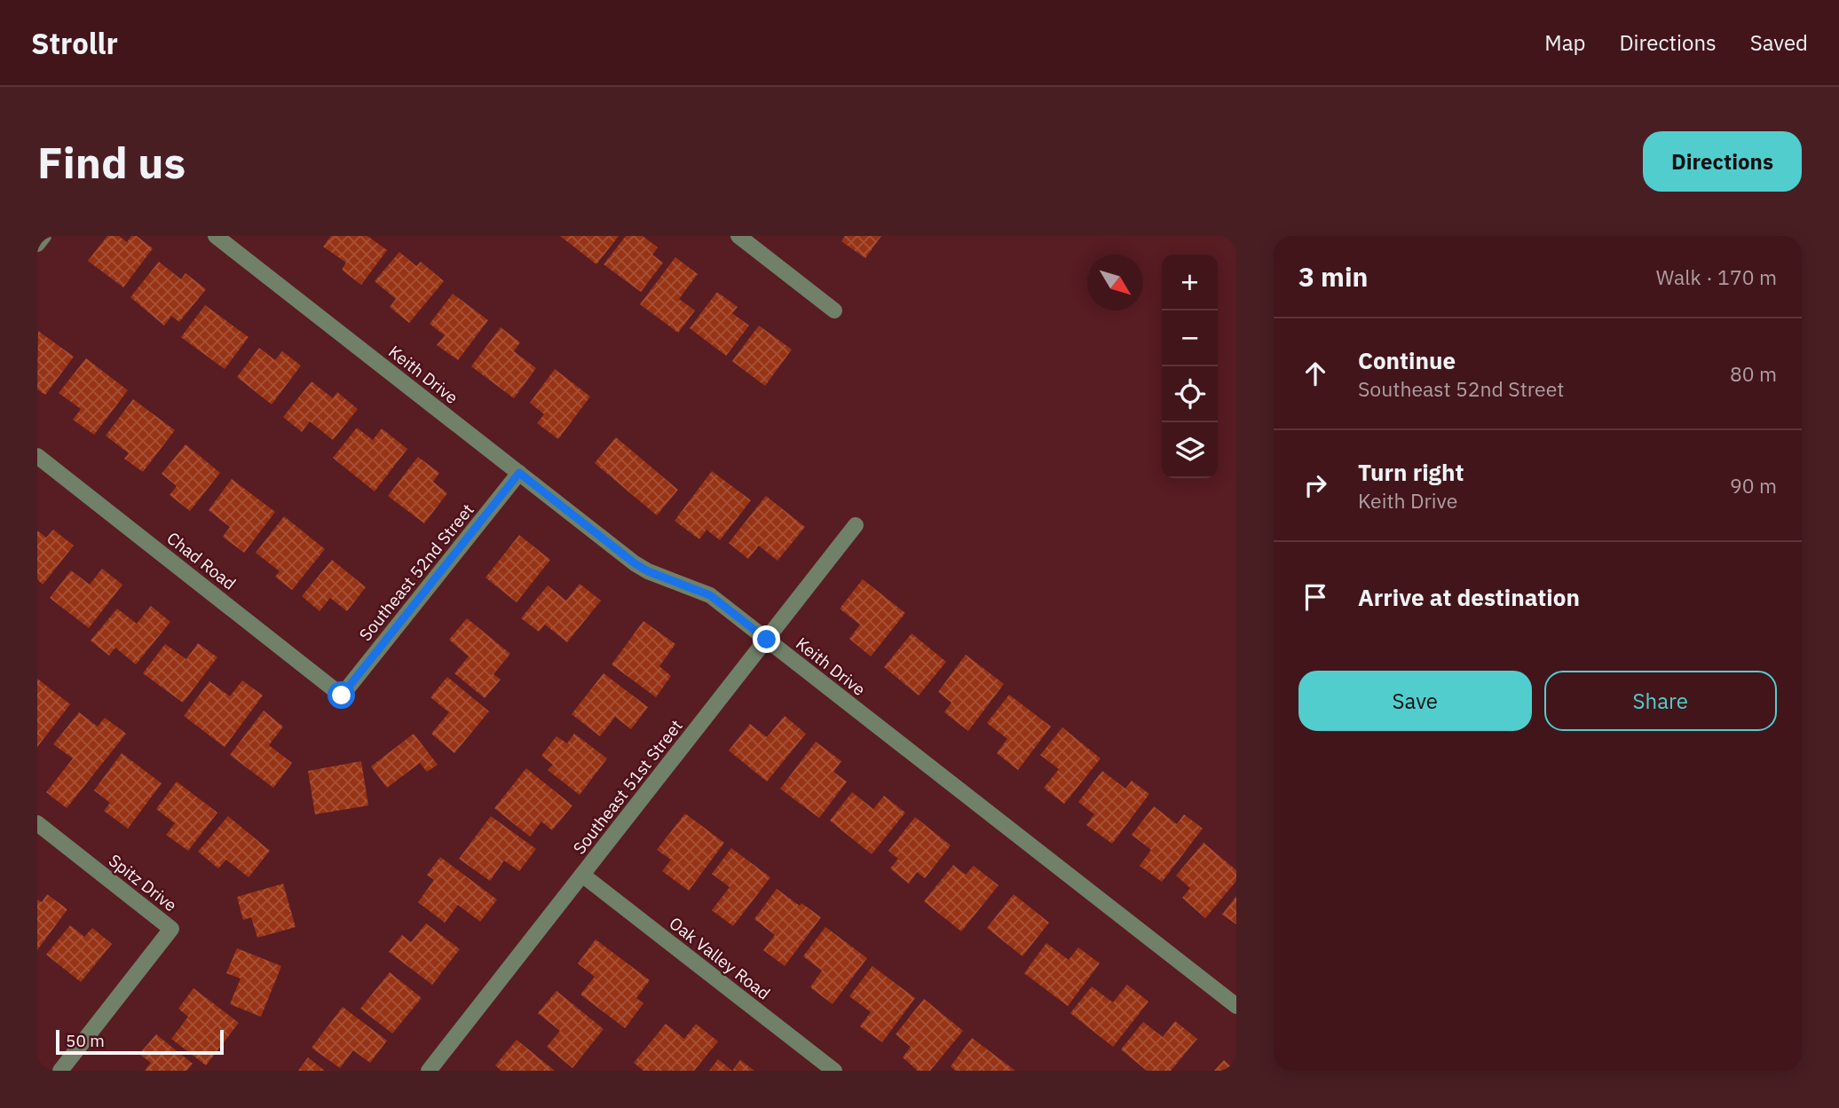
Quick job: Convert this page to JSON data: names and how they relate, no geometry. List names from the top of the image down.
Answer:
{
  "streets": {
    "street": [
      "Keith Drive",
      "Chad Road",
      "Southeast 52nd Street",
      "Southeast 51st Street",
      "Spitz Drive",
      "Oak Valley Road"
    ]
  },
  "crossings": [
    ["Keith Drive", "Southeast 52nd Street"],
    ["Keith Drive", "Southeast 51st Street"],
    ["Chad Road", "Southeast 52nd Street"],
    ["Southeast 51st Street", "Oak Valley Road"]
  ],
  "scale_bar": "50 m",
  "north": "bottom right",
  "page": {
    "header": "Strollr",
    "nav": ["Map", "Directions", "Saved"],
    "buttons": [
      "Directions",
      ["Save", "Share"]
    ],
    "title": "Find us",
    "heading": ["3 min", "Walk · 170 m"],
    "map_buttons": ["+", "−"],
    "list": [
      ["Continue", "Southeast 52nd Street", "80 m"],
      ["Turn right", "Keith Drive", "90 m"],
      "Arrive at destination"
    ],
    "scale": "50 m"
  }
}
